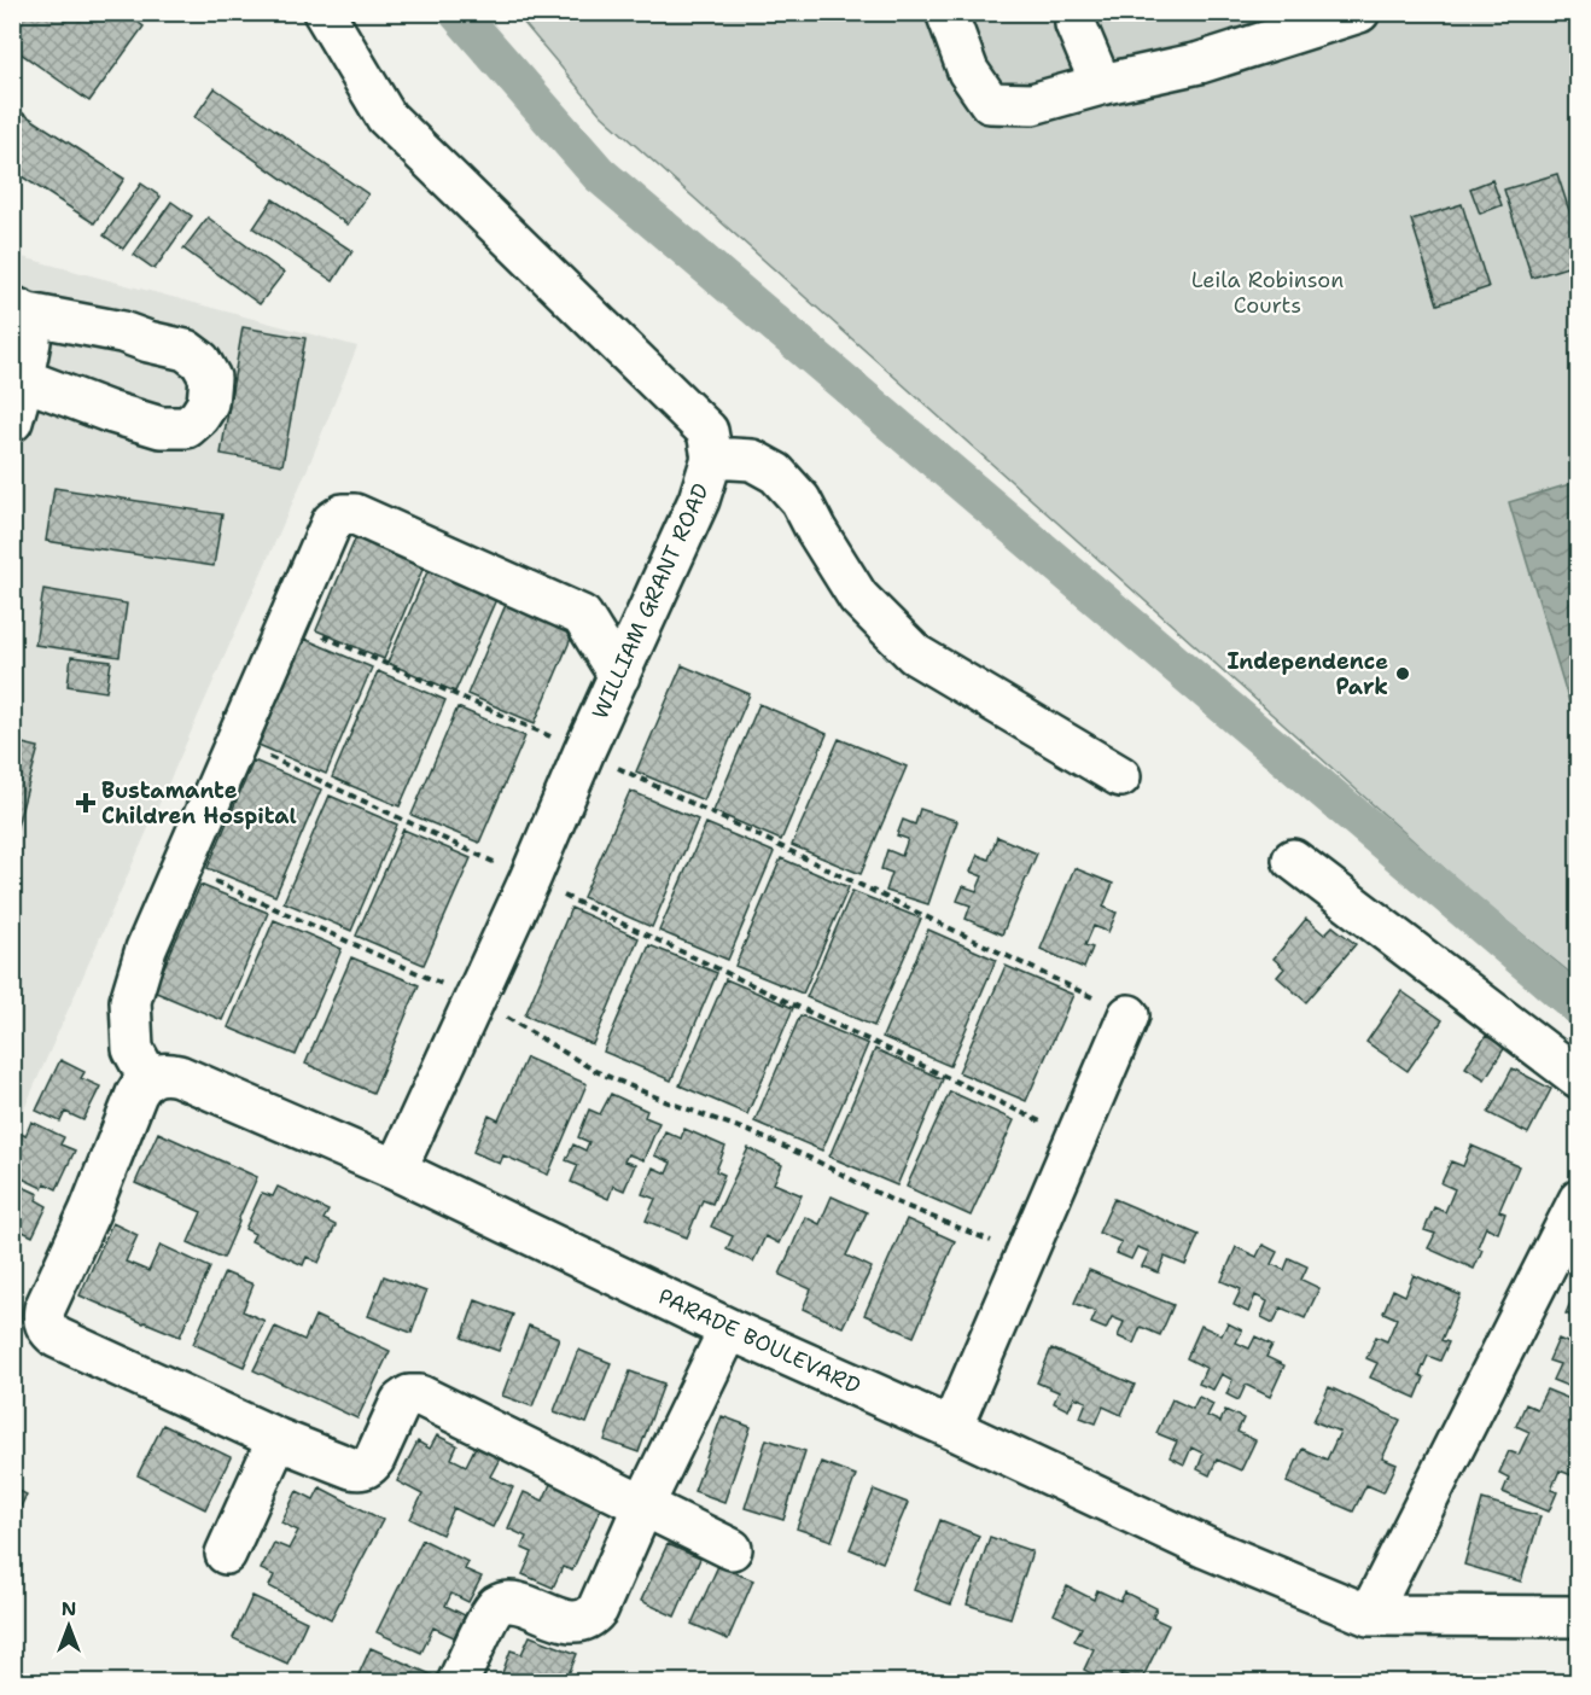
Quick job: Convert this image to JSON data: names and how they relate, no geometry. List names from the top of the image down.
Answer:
{
  "streets": {
    "street": ["WILLIAM GRANT ROAD", "PARADE BOULEVARD"]
  },
  "crossings": [
    ["WILLIAM GRANT ROAD", "PARADE BOULEVARD"]
  ],
  "parks": ["Leila Robinson Courts"],
  "places": {
    "other": ["Independence Park"],
    "health": ["Bustamante Children Hospital"]
  },
  "north": "top"
}
